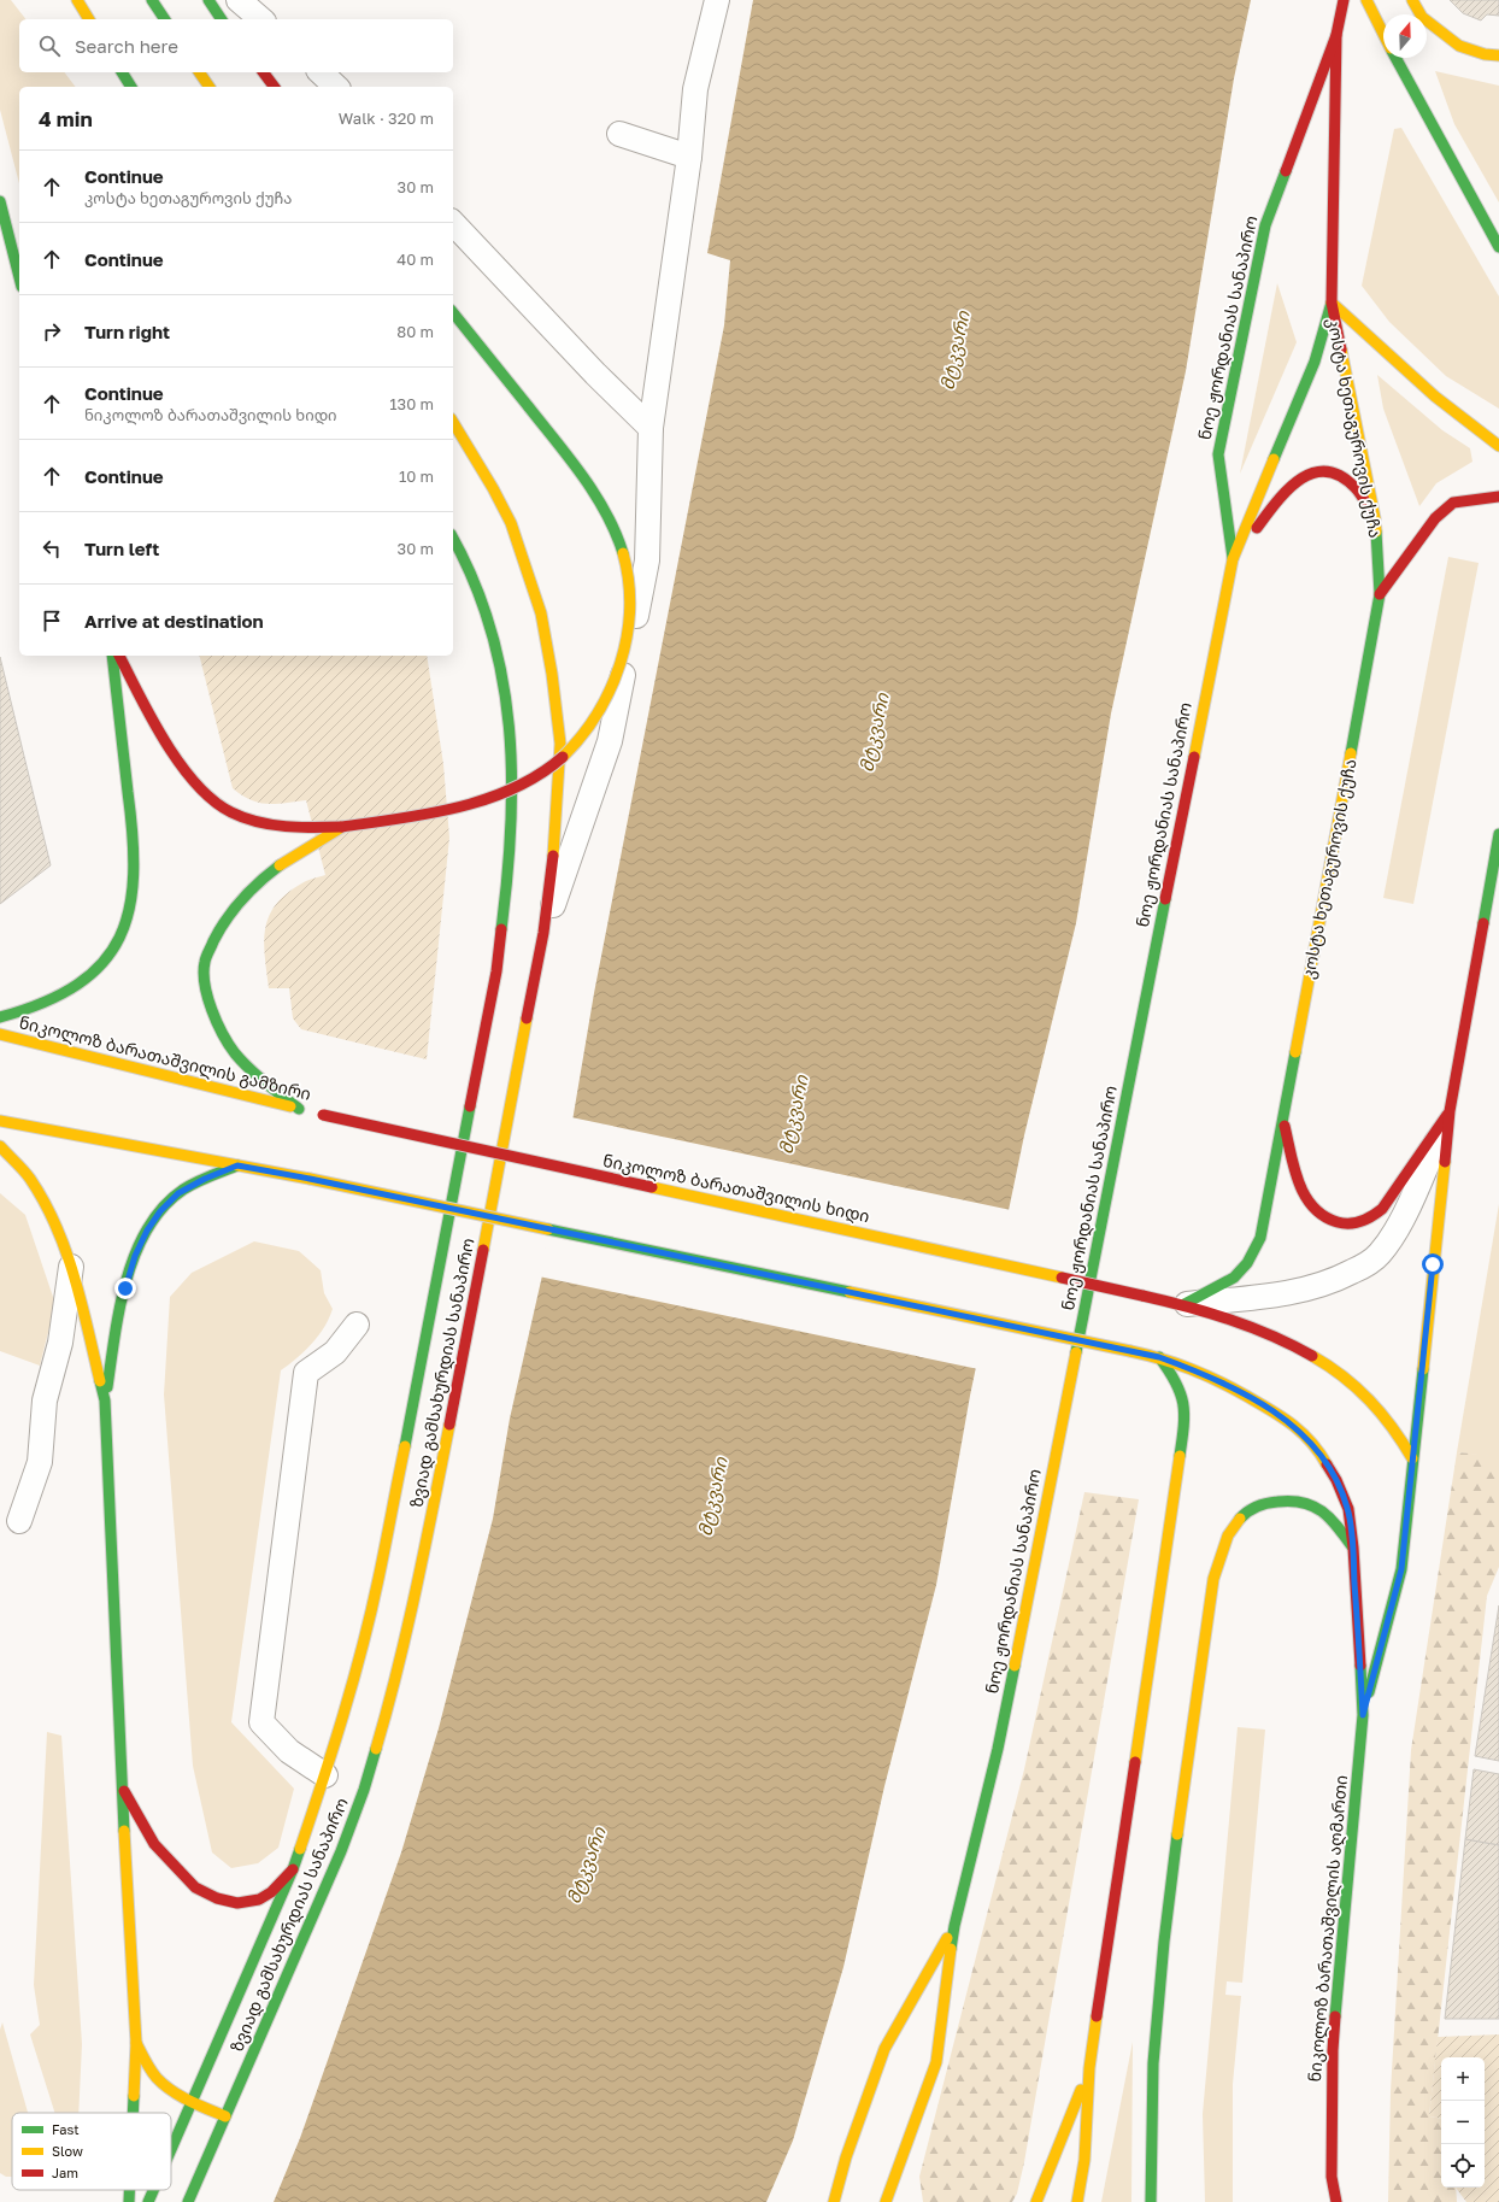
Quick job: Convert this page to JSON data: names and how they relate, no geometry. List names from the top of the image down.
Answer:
{
  "streets": {
    "main road": [
      "ნოე ჟორდანიას სანაპირო",
      "კოსტა ხეთაგუროვის ქუჩა",
      "ნიკოლოზ ბარათაშვილის გამზირი",
      "ნიკოლოზ ბარათაშვილის ხიდი",
      "ზვიად გამსახურდიას სანაპირო",
      "ნიკოლოზ ბარათაშვილის აღმართი"
    ]
  },
  "crossings": [
    ["ნოე ჟორდანიას სანაპირო", "კოსტა ხეთაგუროვის ქუჩა"],
    ["კოსტა ხეთაგუროვის ქუჩა", "ნიკოლოზ ბარათაშვილის ხიდი"],
    ["ნიკოლოზ ბარათაშვილის გამზირი", "ნიკოლოზ ბარათაშვილის ხიდი"]
  ],
  "water": ["მტკვარი"],
  "legend": ["Fast", "Slow", "Jam"],
  "north": "top",
  "page": {
    "search": "Search here",
    "heading": ["4 min", "Walk · 320 m"],
    "list": [
      ["Continue", "კოსტა ხეთაგუროვის ქუჩა", "30 m"],
      ["Continue", "40 m"],
      ["Turn right", "80 m"],
      ["Continue", "ნიკოლოზ ბარათაშვილის ხიდი", "130 m"],
      ["Continue", "10 m"],
      ["Turn left", "30 m"],
      "Arrive at destination"
    ],
    "map_buttons": ["+", "−"]
  }
}
